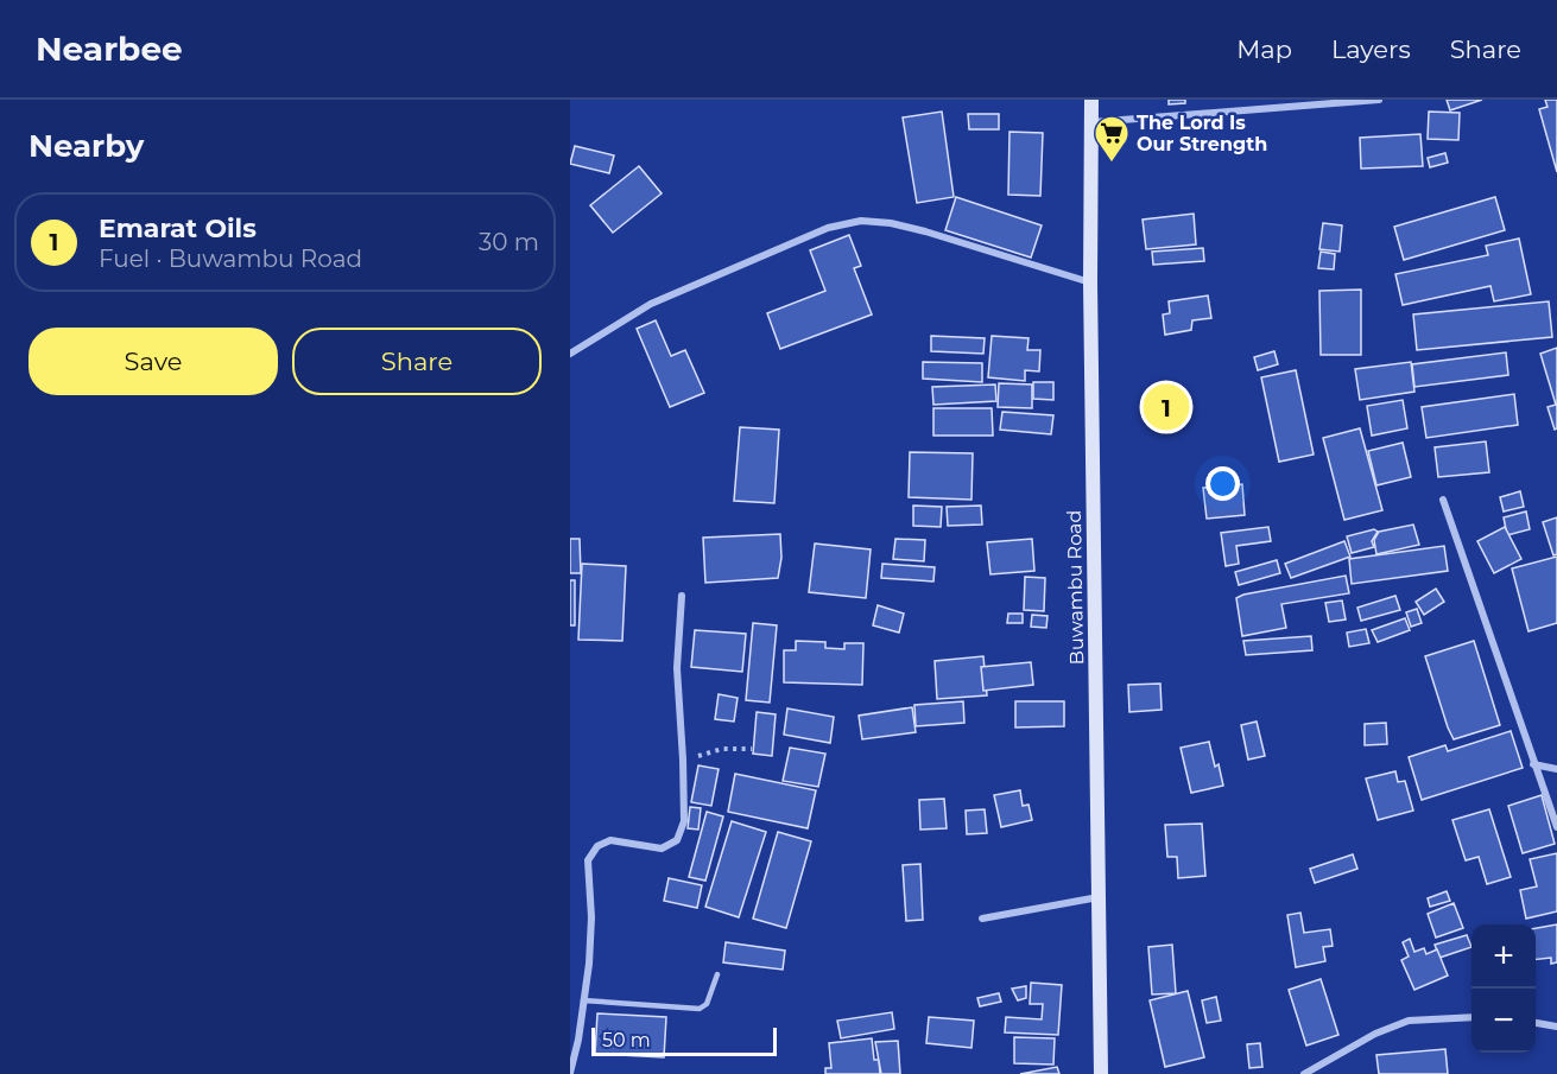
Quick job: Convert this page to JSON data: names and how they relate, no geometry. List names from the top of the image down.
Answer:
{
  "streets": {
    "street": ["Buwambu Road"]
  },
  "places": {
    "supermarket": ["The Lord Is Our Strength"]
  },
  "scale_bar": "50 m",
  "page": {
    "header": "Nearbee",
    "nav": ["Map", "Layers", "Share"],
    "heading": "Nearby",
    "list": [
      {
        "mark": "1",
        "name": "Emarat Oils",
        "note": "Fuel · Buwambu Road",
        "value": "30 m"
      }
    ],
    "buttons": ["Save", "Share"],
    "pins": "1",
    "map_buttons": ["+", "−"],
    "scale": "50 m"
  }
}
